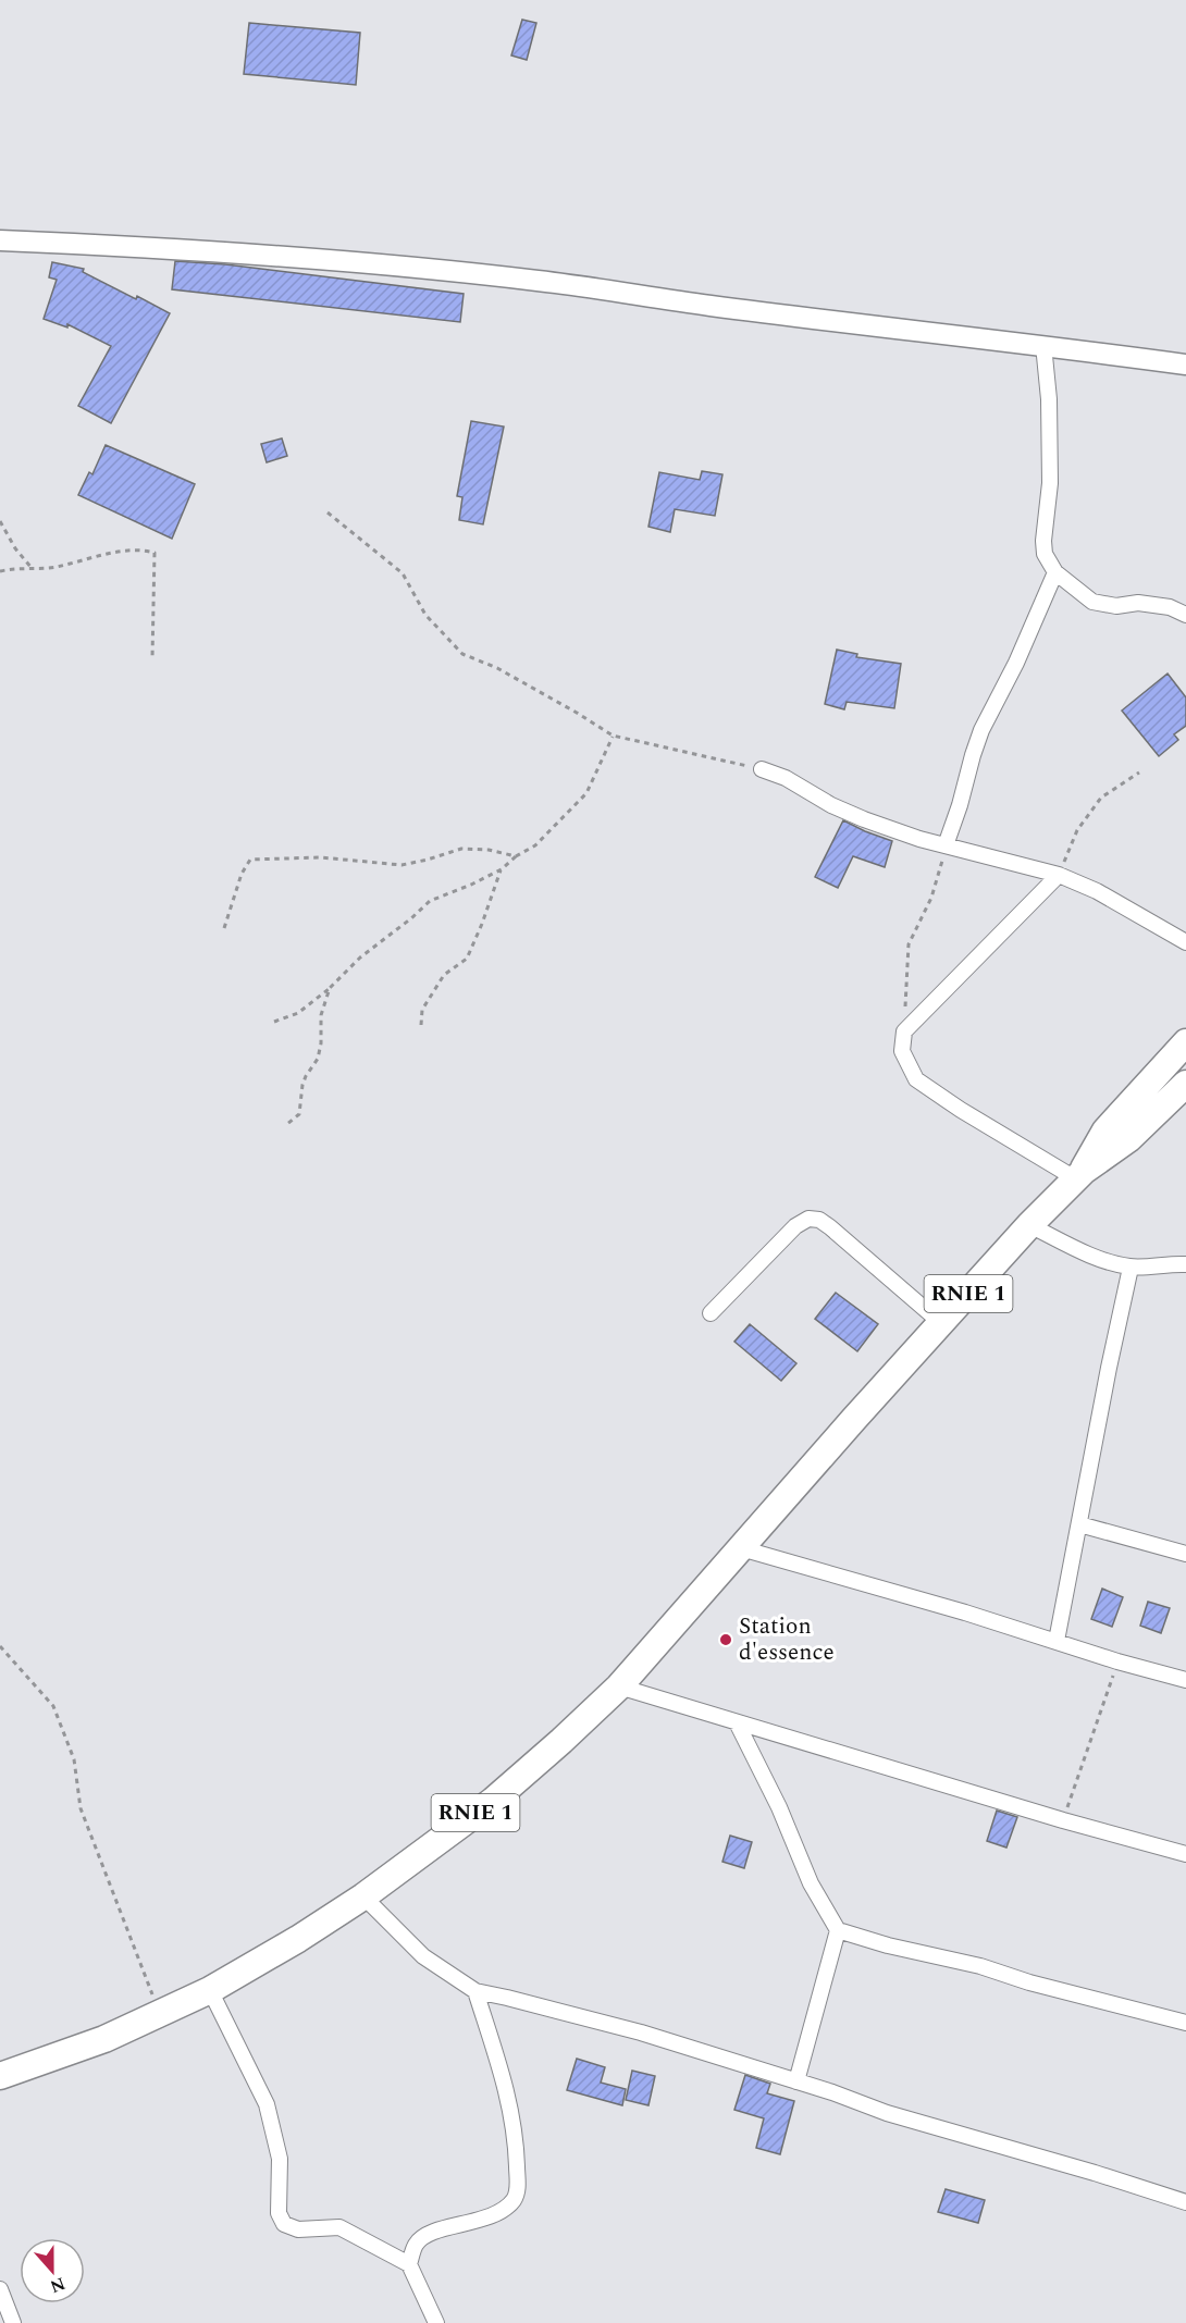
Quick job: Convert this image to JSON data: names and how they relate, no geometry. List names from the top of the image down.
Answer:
{
  "streets": {
    "highway": ["RNIE 1"]
  },
  "places": ["Station d'essence"],
  "north": "bottom"
}
